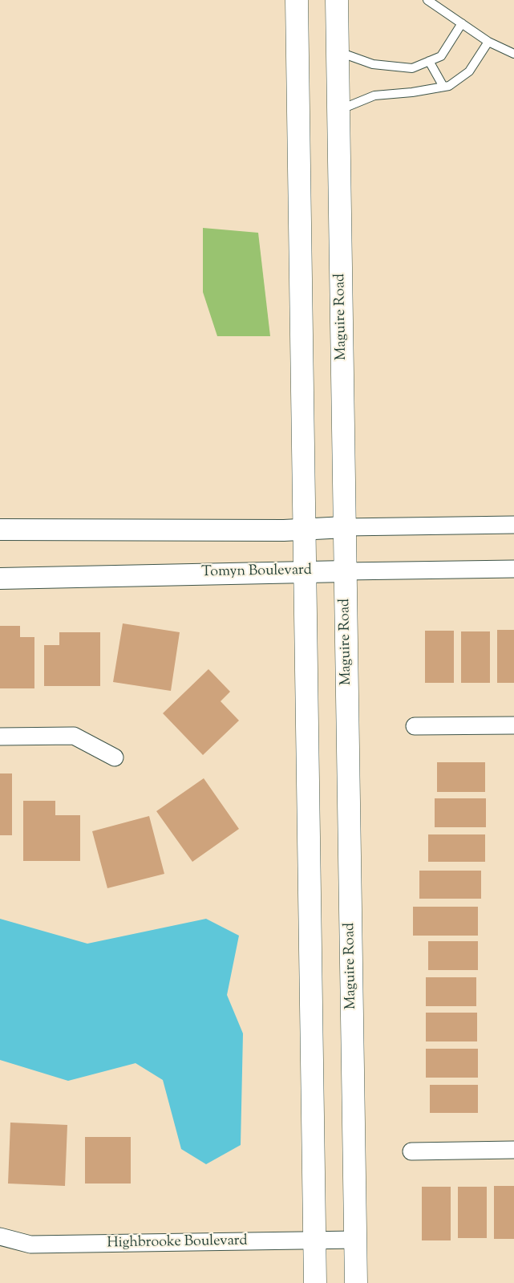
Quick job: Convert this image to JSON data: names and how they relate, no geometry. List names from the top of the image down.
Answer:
{
  "streets": {
    "main road": ["Maguire Road"],
    "street": ["Tomyn Boulevard", "Highbrooke Boulevard"]
  },
  "crossings": [
    ["Maguire Road", "Tomyn Boulevard"],
    ["Maguire Road", "Highbrooke Boulevard"]
  ]
}
